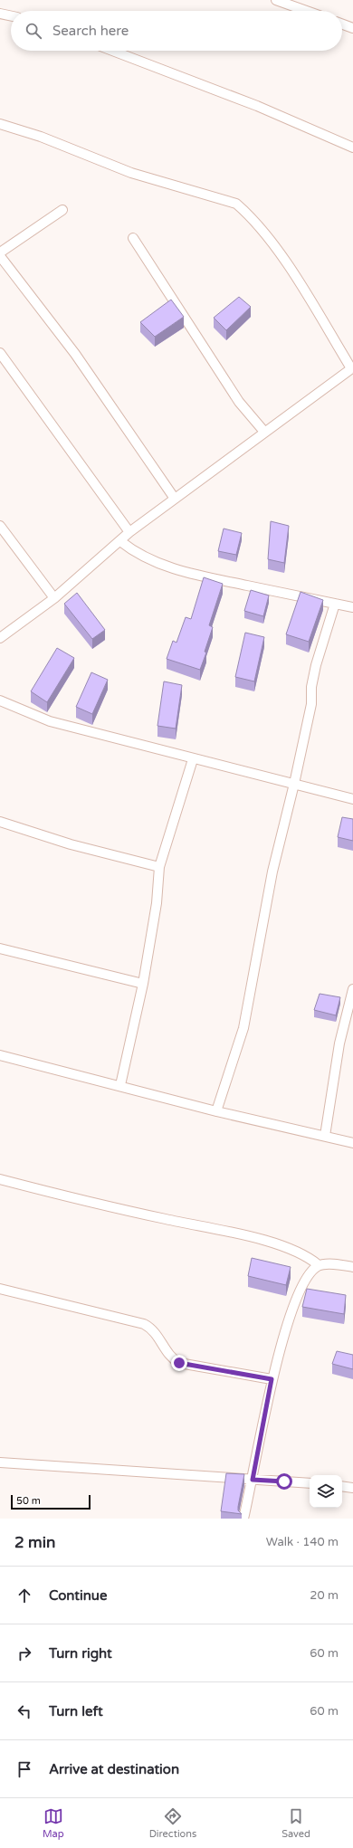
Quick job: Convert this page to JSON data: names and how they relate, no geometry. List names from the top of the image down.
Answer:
{
  "scale_bar": "50 m",
  "page": {
    "search": "Search here",
    "scale": "50 m",
    "heading": ["2 min", "Walk · 140 m"],
    "list": [
      ["Continue", "20 m"],
      ["Turn right", "60 m"],
      ["Turn left", "60 m"],
      "Arrive at destination"
    ],
    "nav": ["Map", "Directions", "Saved"]
  }
}
